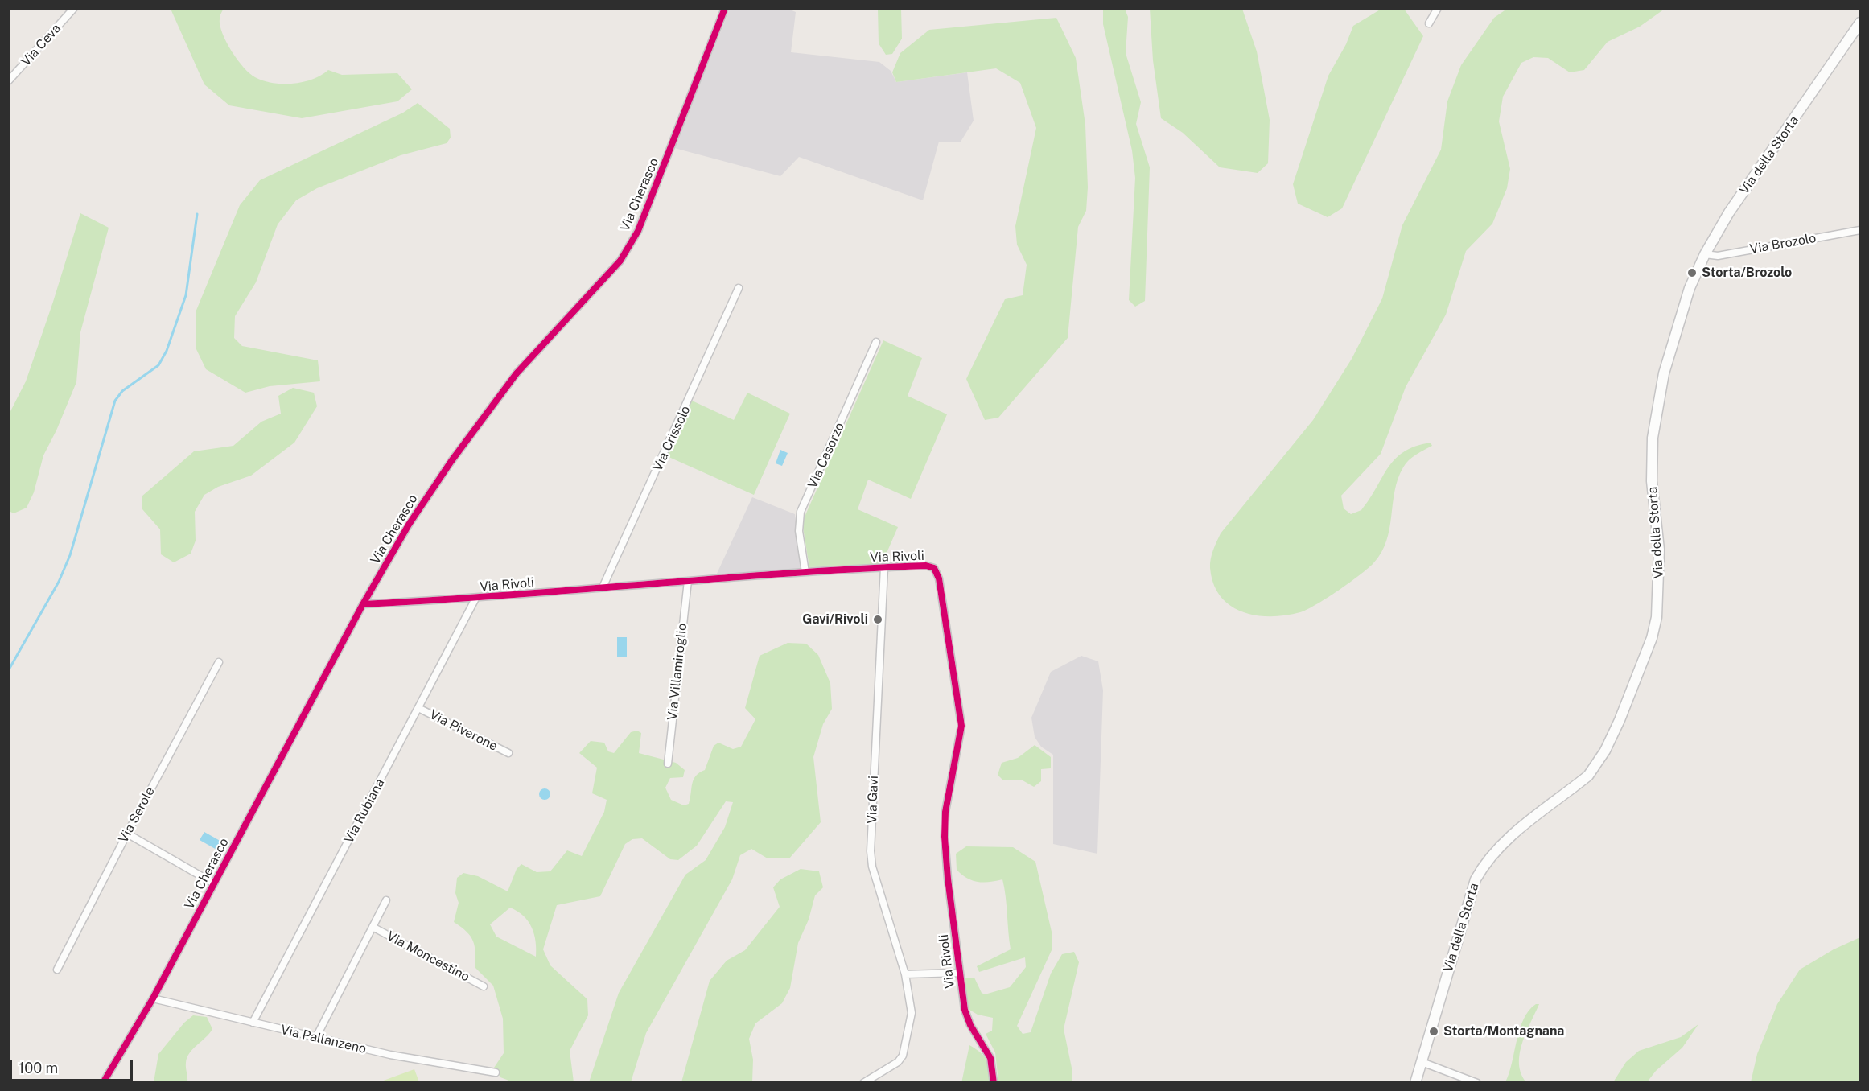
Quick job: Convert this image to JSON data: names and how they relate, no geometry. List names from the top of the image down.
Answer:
{
  "streets": {
    "main road": ["Via della Storta"],
    "street": [
      "Via Ceva",
      "Via Cherasco",
      "Via Brozolo",
      "Via Crissolo",
      "Via Casorzo",
      "Via Rivoli",
      "Via Villamiroglio",
      "Via Piverone",
      "Via Gavi",
      "Via Rubiana",
      "Via Serole",
      "Via Moncestino",
      "Via Pallanzeno"
    ]
  },
  "crossings": [
    ["Via della Storta", "Via Brozolo"],
    ["Via Cherasco", "Via Rivoli"],
    ["Via Cherasco", "Via Pallanzeno"],
    ["Via Crissolo", "Via Rivoli"],
    ["Via Casorzo", "Via Rivoli"],
    ["Via Rivoli", "Via Villamiroglio"],
    ["Via Rivoli", "Via Gavi"],
    ["Via Rivoli", "Via Rubiana"],
    ["Via Piverone", "Via Rubiana"],
    ["Via Rubiana", "Via Pallanzeno"]
  ],
  "places": ["Storta/Brozolo", "Gavi/Rivoli", "Storta/Montagnana"],
  "scale_bar": "100 m"
}
